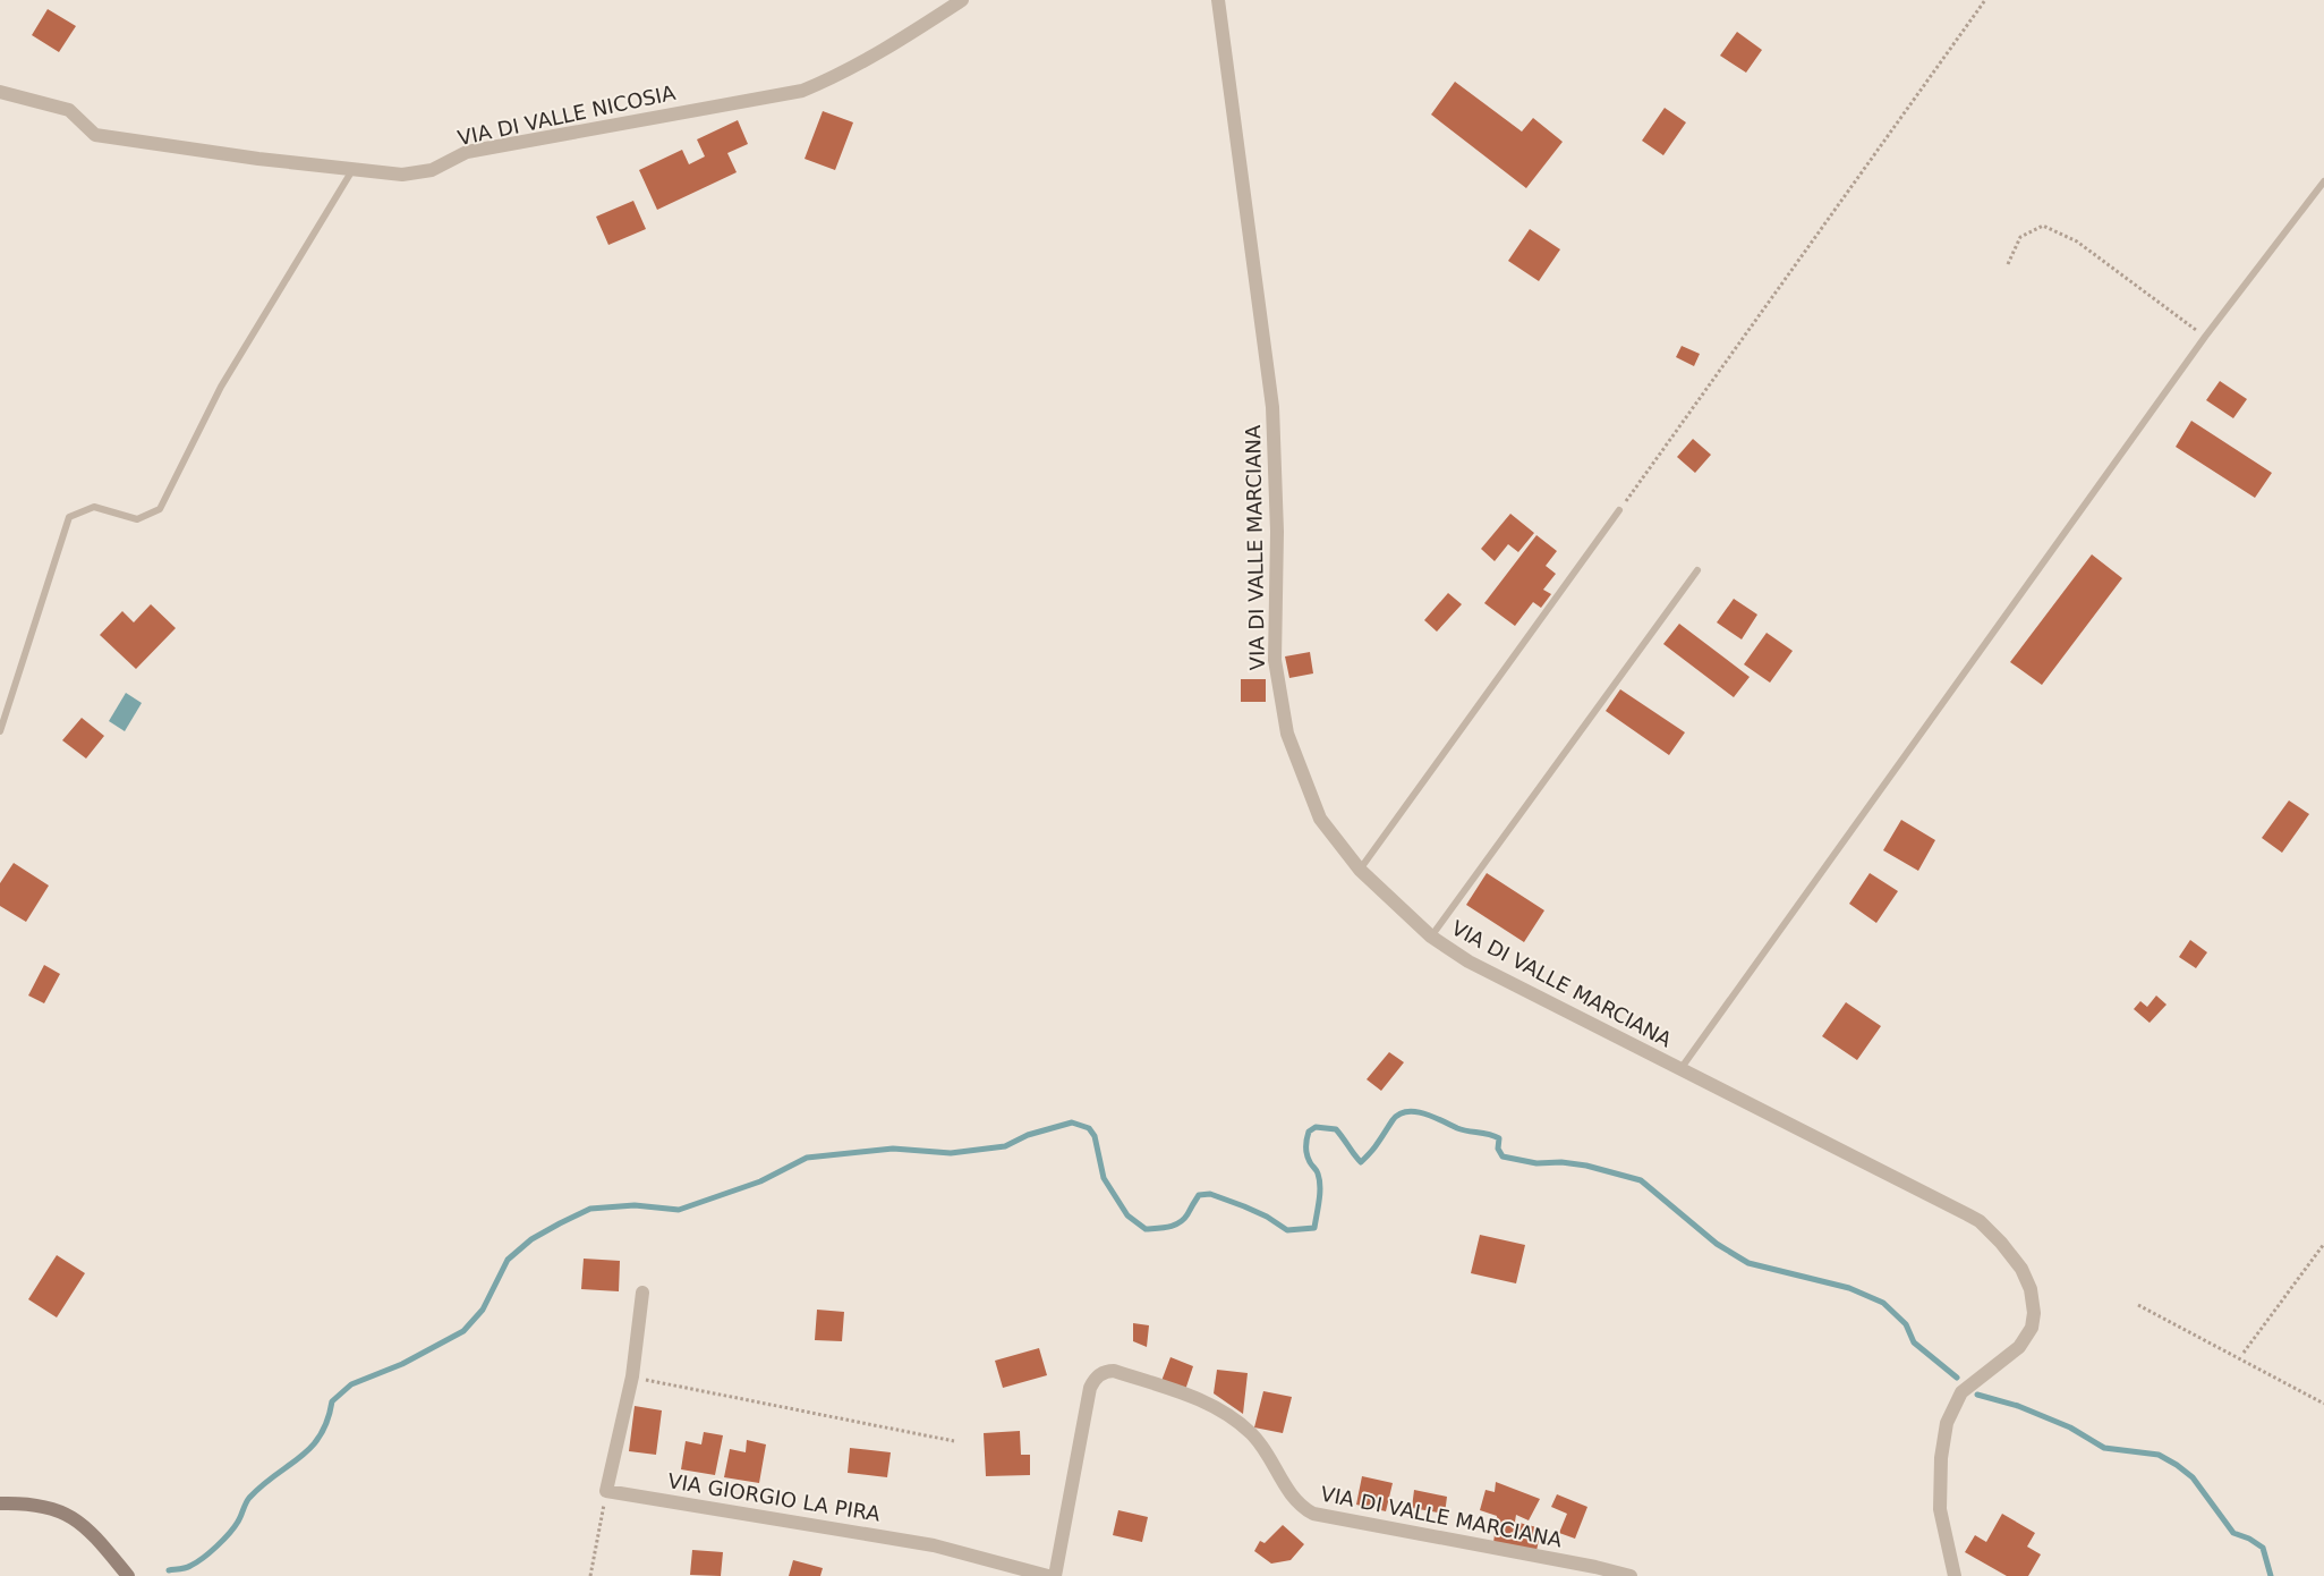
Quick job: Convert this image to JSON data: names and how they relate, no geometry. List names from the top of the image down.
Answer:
{
  "streets": {
    "street": ["VIA DI VALLE NICOSIA", "VIA DI VALLE MARCIANA", "VIA GIORGIO LA PIRA"]
  }
}
